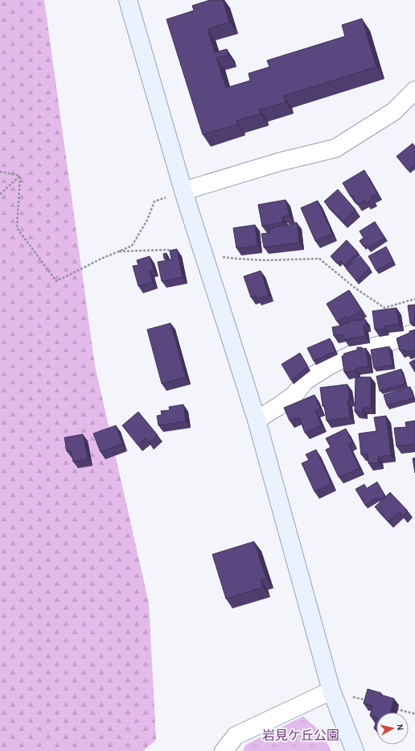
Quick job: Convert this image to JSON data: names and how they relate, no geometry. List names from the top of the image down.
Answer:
{
  "parks": ["岩見ケ丘公園"],
  "north": "right"
}
